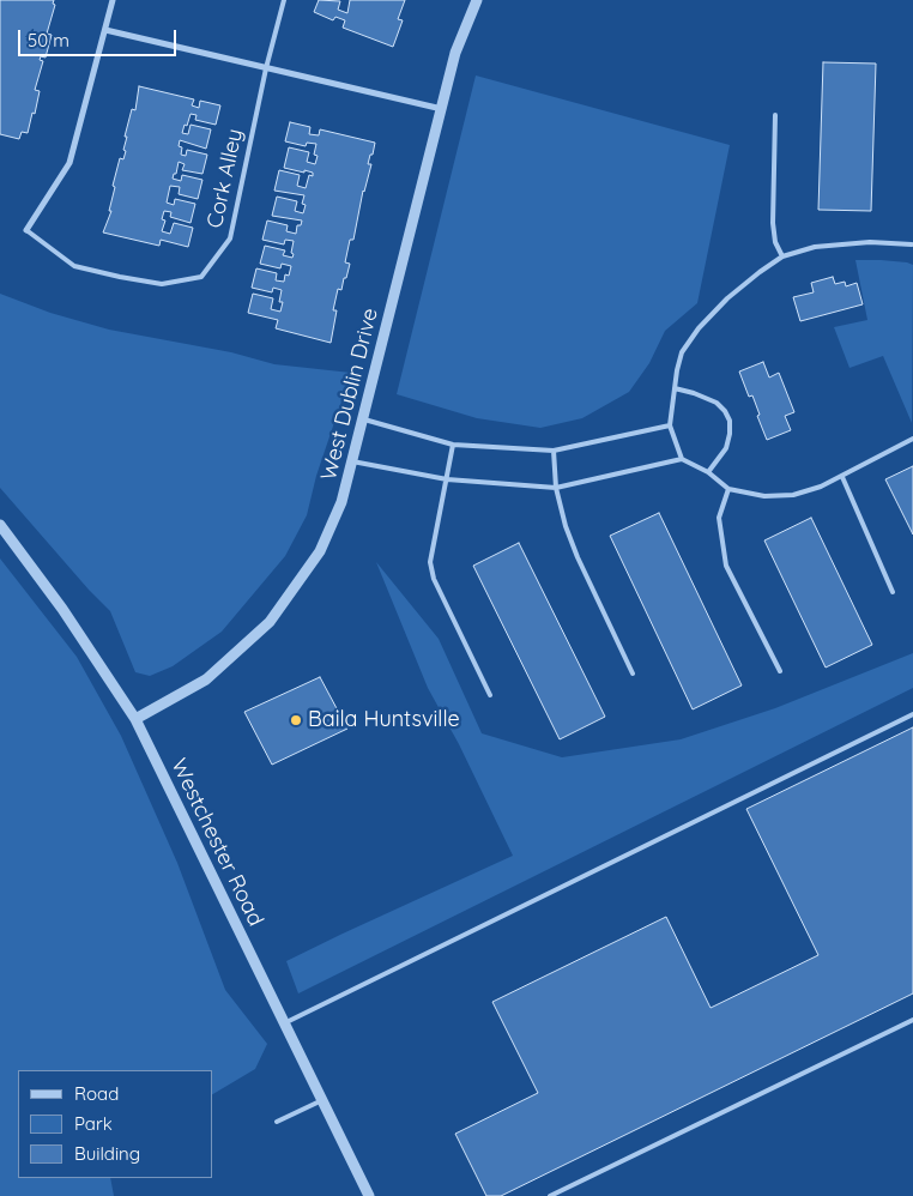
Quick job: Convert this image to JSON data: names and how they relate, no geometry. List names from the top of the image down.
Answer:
{
  "streets": {
    "street": ["West Dublin Drive", "Westchester Road"],
    "lane": ["Cork Alley"]
  },
  "crossings": [
    ["West Dublin Drive", "Westchester Road"]
  ],
  "places": ["Baila Huntsville"],
  "legend": ["Road", "Park", "Building"],
  "scale_bar": "50 m"
}
